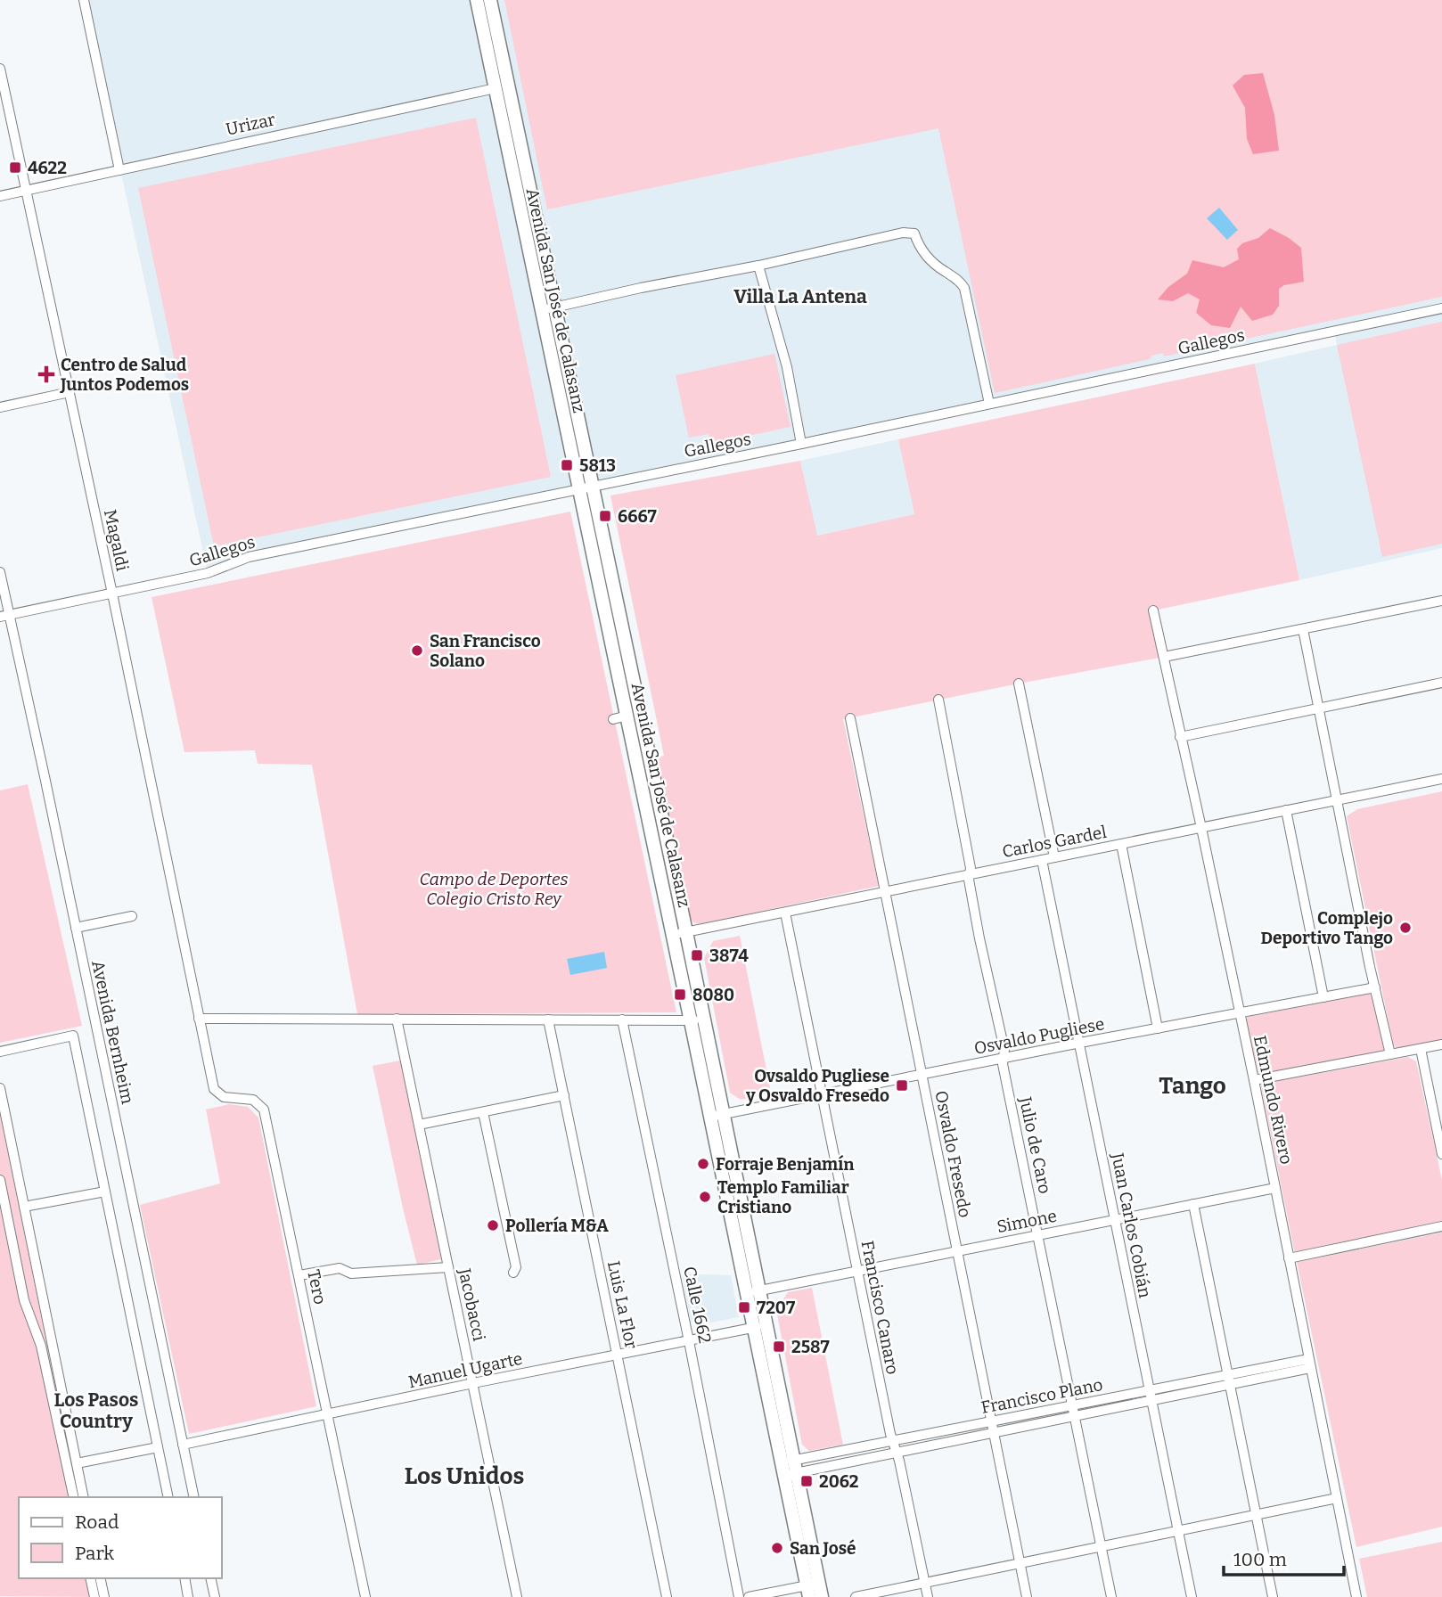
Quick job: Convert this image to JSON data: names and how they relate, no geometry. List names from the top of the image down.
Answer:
{
  "streets": {
    "main road": ["Avenida San José de Calasanz"],
    "street": [
      "Urizar",
      "Gallegos",
      "Magaldi",
      "Carlos Gardel",
      "Avenida Bernheim",
      "Osvaldo Pugliese",
      "Edmundo Rivero",
      "Julio de Caro",
      "Osvaldo Fresedo",
      "Simone",
      "Juan Carlos Cobián",
      "Tero",
      "Jacobacci",
      "Luis La Flor",
      "Calle 1662",
      "Francisco Canaro",
      "Manuel Ugarte",
      "Francisco Plano"
    ]
  },
  "crossings": [
    ["Urizar", "Avenida San José de Calasanz"],
    ["Urizar", "Magaldi"],
    ["Avenida San José de Calasanz", "Gallegos"],
    ["Avenida San José de Calasanz", "Carlos Gardel"],
    ["Avenida San José de Calasanz", "Osvaldo Pugliese"],
    ["Avenida San José de Calasanz", "Simone"],
    ["Avenida San José de Calasanz", "Manuel Ugarte"],
    ["Avenida San José de Calasanz", "Francisco Plano"],
    ["Gallegos", "Magaldi"],
    ["Gallegos", "Avenida Bernheim"],
    ["Magaldi", "Tero"],
    ["Carlos Gardel", "Edmundo Rivero"],
    ["Carlos Gardel", "Julio de Caro"],
    ["Carlos Gardel", "Osvaldo Fresedo"],
    ["Carlos Gardel", "Juan Carlos Cobián"],
    ["Carlos Gardel", "Francisco Canaro"],
    ["Avenida Bernheim", "Manuel Ugarte"],
    ["Osvaldo Pugliese", "Edmundo Rivero"],
    ["Osvaldo Pugliese", "Julio de Caro"],
    ["Osvaldo Pugliese", "Osvaldo Fresedo"],
    ["Osvaldo Pugliese", "Juan Carlos Cobián"],
    ["Osvaldo Pugliese", "Francisco Canaro"],
    ["Edmundo Rivero", "Simone"],
    ["Edmundo Rivero", "Francisco Plano"],
    ["Julio de Caro", "Simone"],
    ["Julio de Caro", "Francisco Plano"],
    ["Osvaldo Fresedo", "Simone"],
    ["Osvaldo Fresedo", "Francisco Plano"],
    ["Simone", "Juan Carlos Cobián"],
    ["Simone", "Francisco Canaro"],
    ["Juan Carlos Cobián", "Francisco Plano"],
    ["Tero", "Manuel Ugarte"],
    ["Jacobacci", "Manuel Ugarte"],
    ["Luis La Flor", "Manuel Ugarte"],
    ["Calle 1662", "Manuel Ugarte"],
    ["Francisco Canaro", "Francisco Plano"]
  ],
  "districts": [
    "Villa La Antena",
    "Tango",
    "Los Pasos Country",
    "Los Unidos"
  ],
  "parks": ["Campo de Deportes Colegio Cristo Rey"],
  "places": {
    "transit": [
      "4622",
      "5813",
      "6667",
      "3874",
      "8080",
      "Ovsaldo Pugliese y Osvaldo Fresedo",
      "7207",
      "2587",
      "2062"
    ],
    "health": ["Centro de Salud Juntos Podemos"],
    "other": [
      "San Francisco Solano",
      "Complejo Deportivo Tango",
      "Forraje Benjamín",
      "Templo Familiar Cristiano",
      "Pollería M&A",
      "San José"
    ]
  },
  "legend": ["Road", "Park"],
  "scale_bar": "100 m"
}
